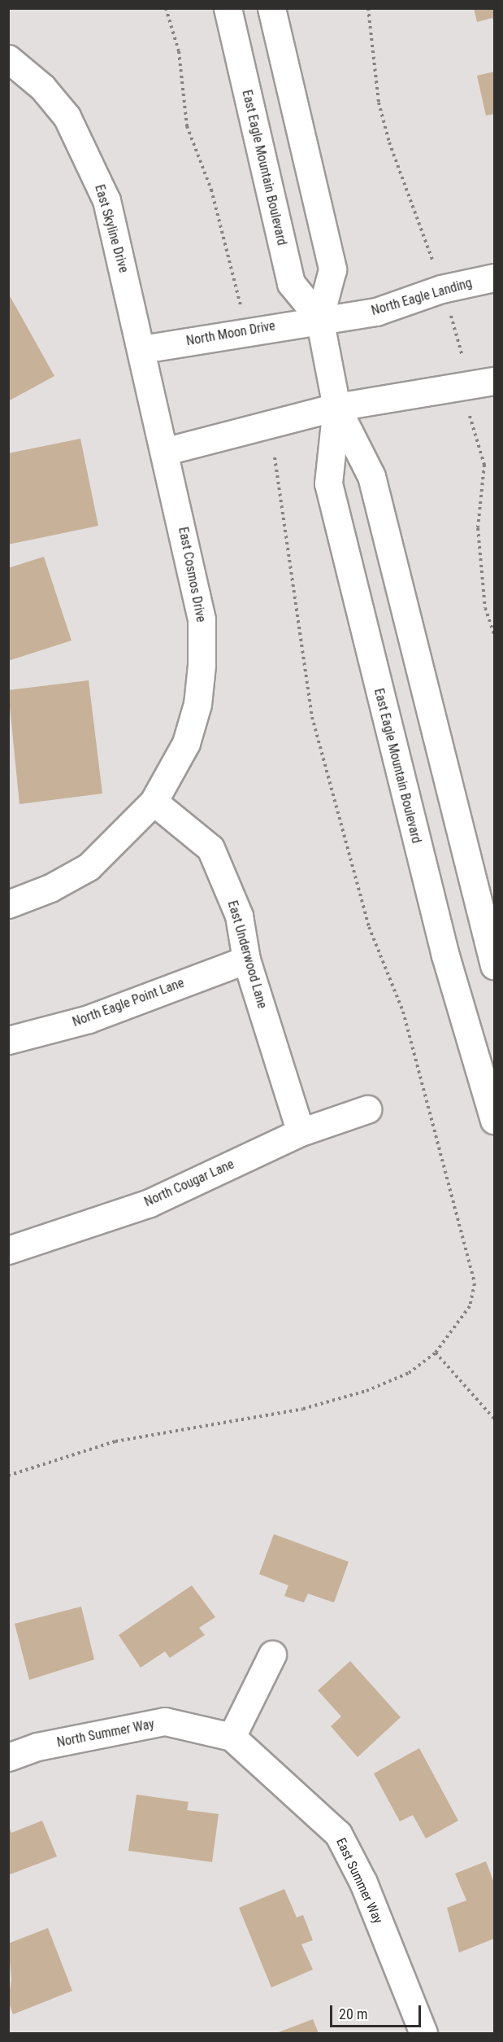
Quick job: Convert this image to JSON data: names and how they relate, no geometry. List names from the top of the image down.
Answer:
{
  "streets": {
    "street": [
      "East Eagle Mountain Boulevard",
      "East Skyline Drive",
      "North Eagle Landing",
      "North Moon Drive",
      "East Cosmos Drive",
      "East Underwood Lane",
      "North Eagle Point Lane",
      "North Cougar Lane",
      "North Summer Way",
      "East Summer Way"
    ]
  },
  "crossings": [
    ["East Eagle Mountain Boulevard", "North Eagle Landing"],
    ["East Eagle Mountain Boulevard", "North Moon Drive"],
    ["East Skyline Drive", "North Moon Drive"],
    ["East Skyline Drive", "East Cosmos Drive"],
    ["North Eagle Landing", "North Moon Drive"],
    ["East Cosmos Drive", "East Underwood Lane"],
    ["East Underwood Lane", "North Eagle Point Lane"],
    ["East Underwood Lane", "North Cougar Lane"],
    ["North Summer Way", "East Summer Way"]
  ],
  "scale_bar": "20 m"
}
